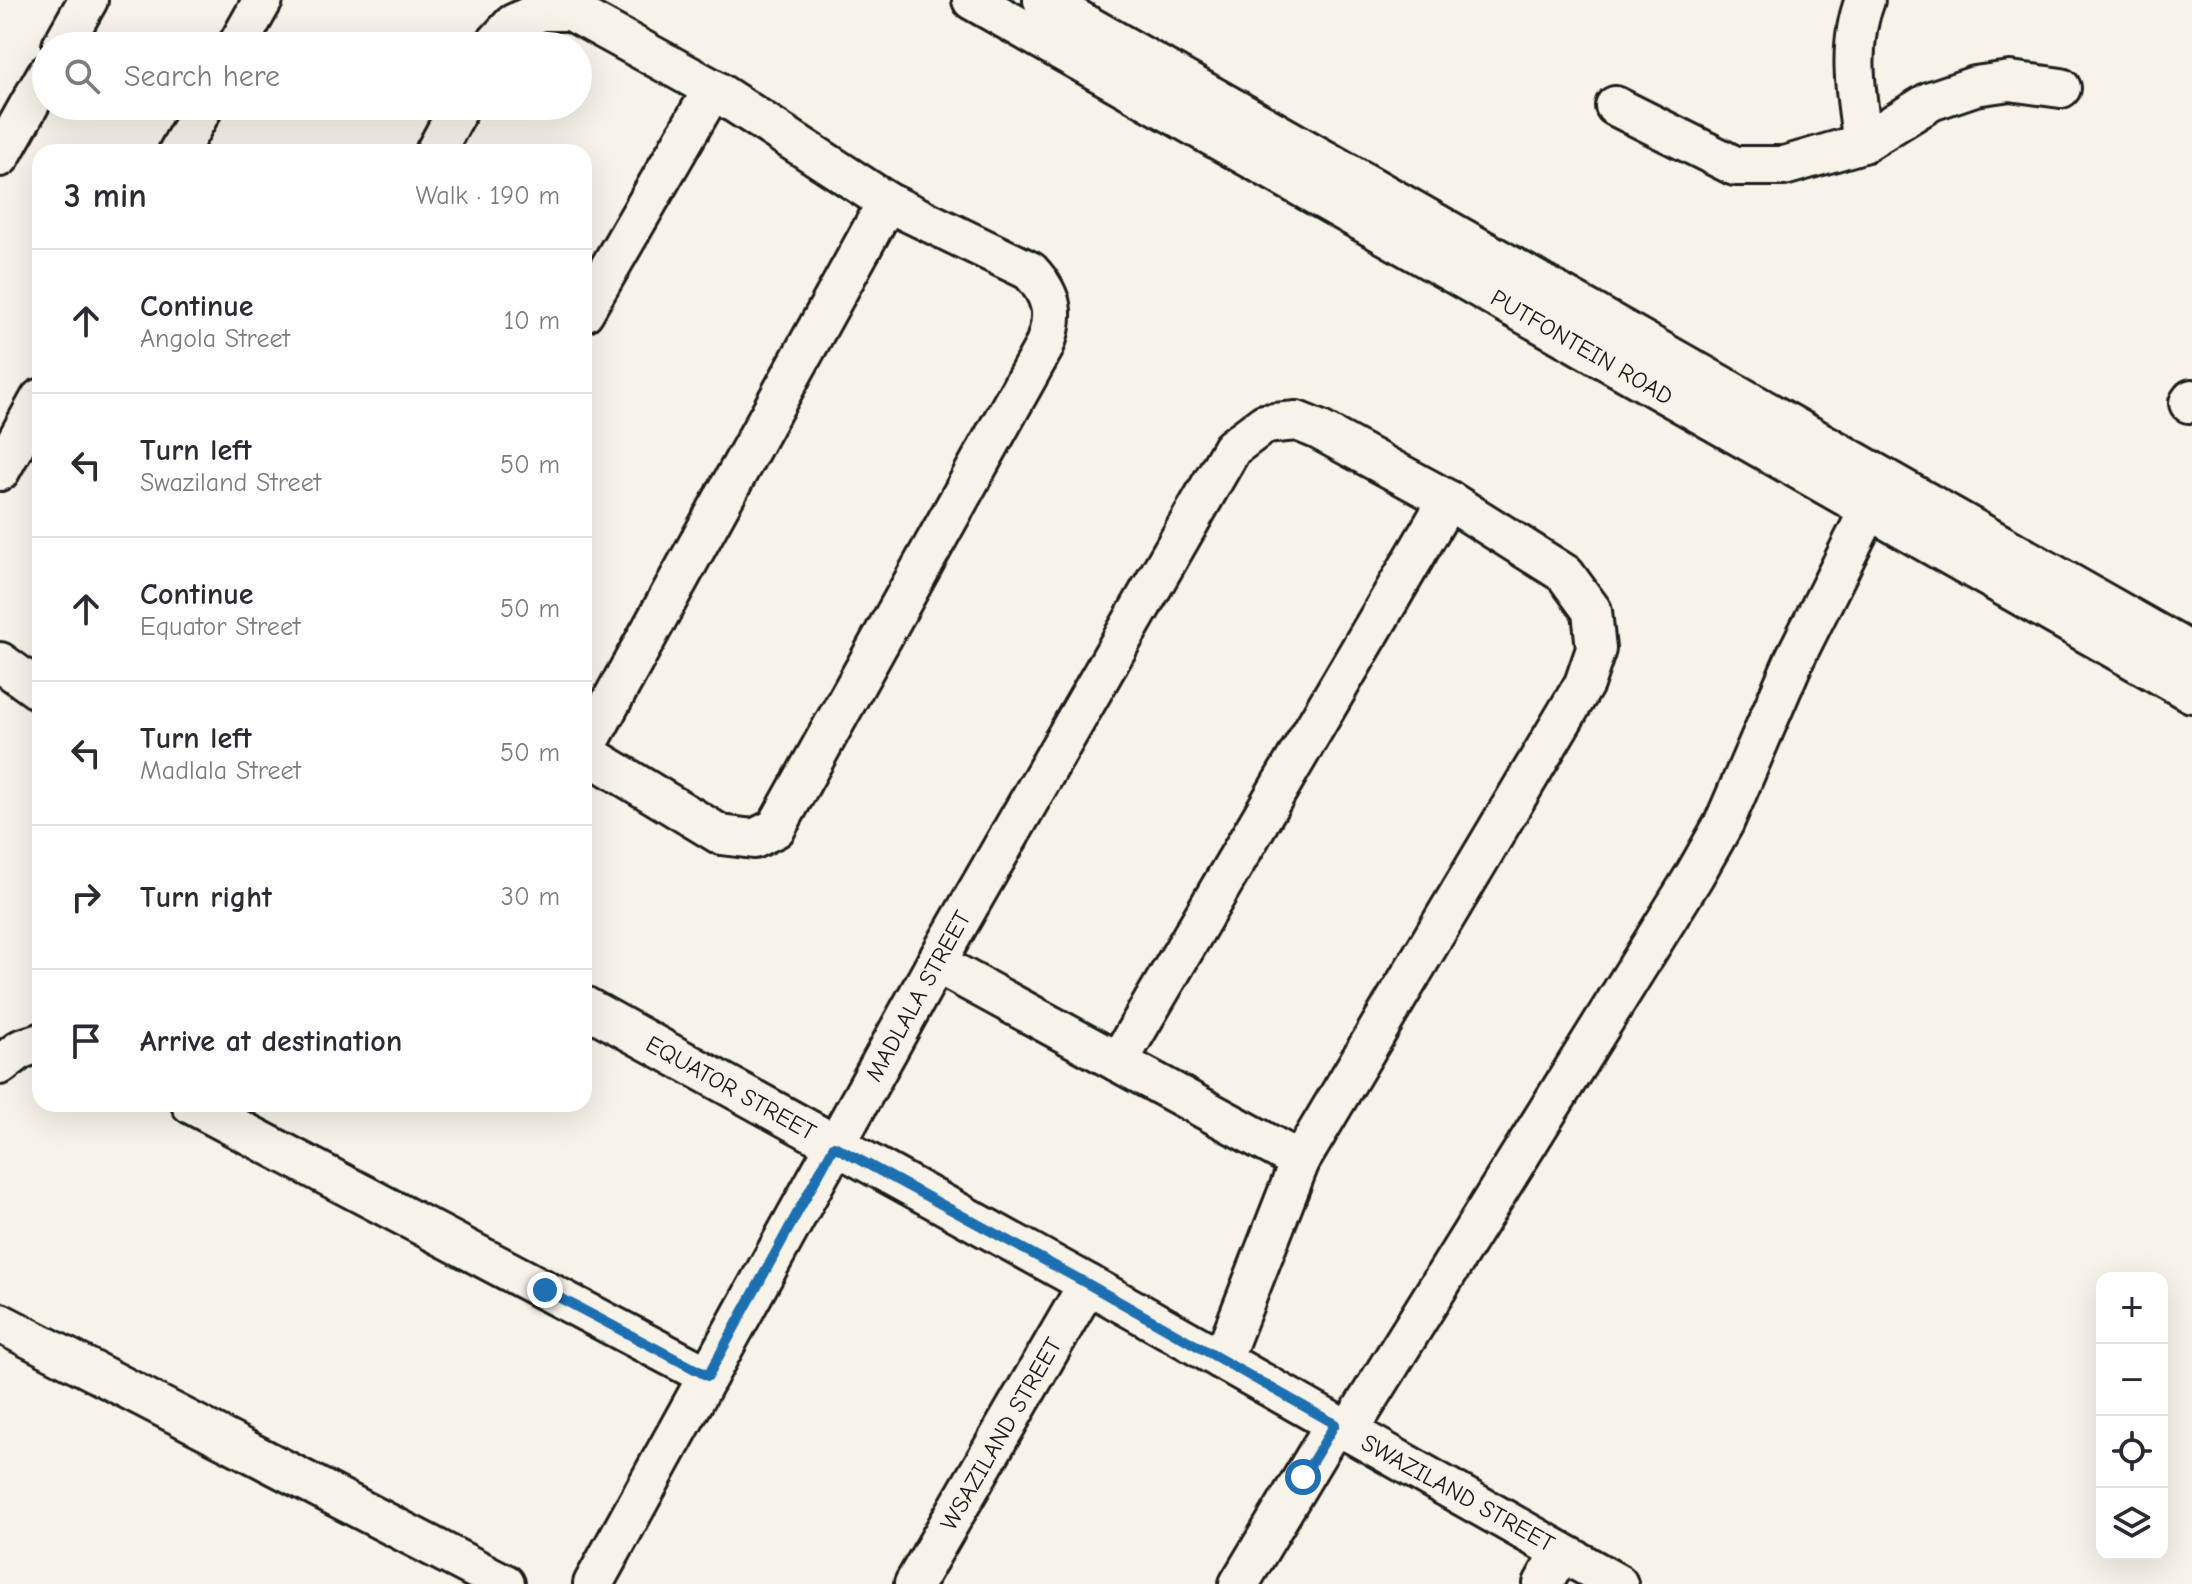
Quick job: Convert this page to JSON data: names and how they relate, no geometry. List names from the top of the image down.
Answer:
{
  "streets": {
    "street": [
      "PUTFONTEIN ROAD",
      "MADLALA STREET",
      "EQUATOR STREET",
      "WSAZILAND STREET",
      "SWAZILAND STREET"
    ]
  },
  "crossings": [
    ["MADLALA STREET", "EQUATOR STREET"],
    ["EQUATOR STREET", "WSAZILAND STREET"],
    ["EQUATOR STREET", "SWAZILAND STREET"],
    ["WSAZILAND STREET", "SWAZILAND STREET"]
  ],
  "page": {
    "search": "Search here",
    "heading": ["3 min", "Walk · 190 m"],
    "list": [
      ["Continue", "Angola Street", "10 m"],
      ["Turn left", "Swaziland Street", "50 m"],
      ["Continue", "Equator Street", "50 m"],
      ["Turn left", "Madlala Street", "50 m"],
      ["Turn right", "30 m"],
      "Arrive at destination"
    ],
    "map_buttons": ["+", "−"]
  }
}
